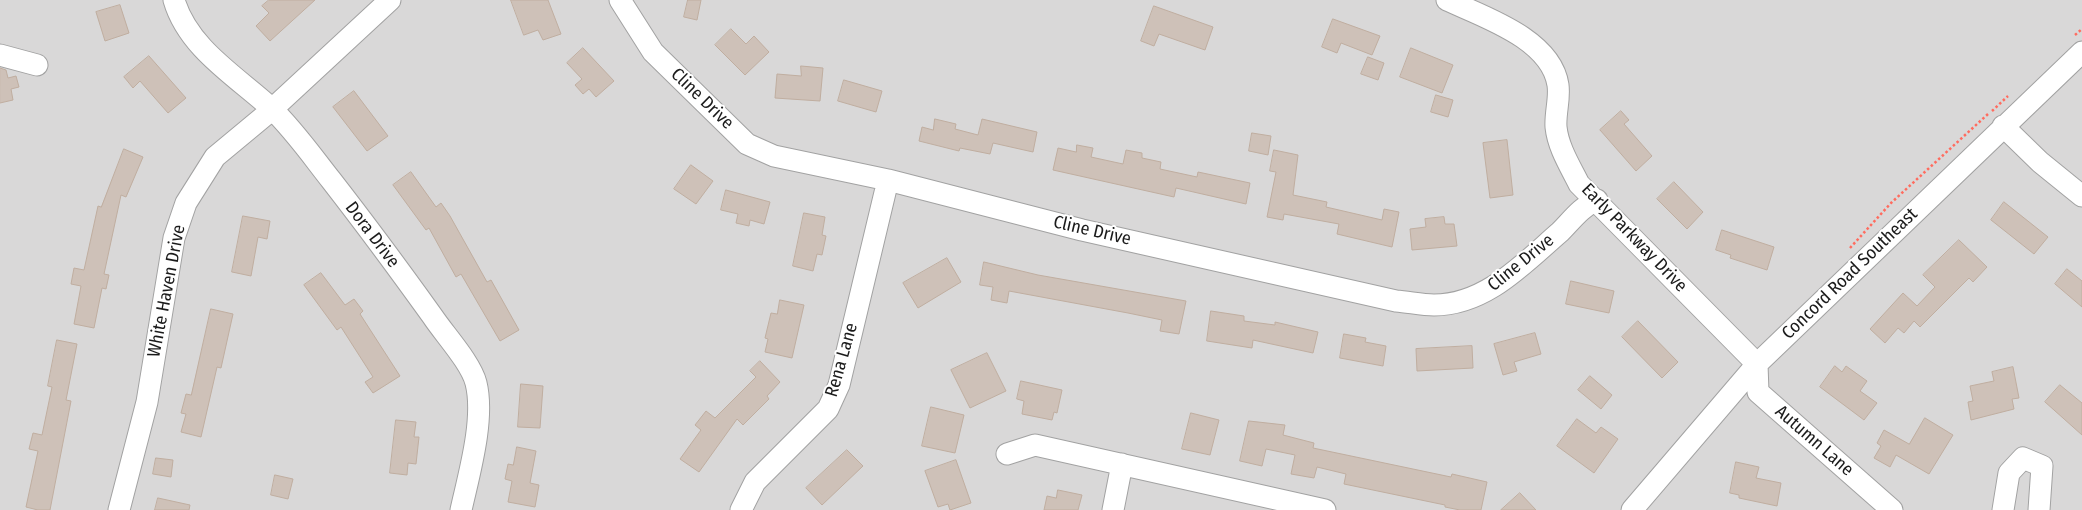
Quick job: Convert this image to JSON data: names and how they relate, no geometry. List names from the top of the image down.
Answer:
{
  "streets": {
    "street": [
      "Cline Drive",
      "Dora Drive",
      "Early Parkway Drive",
      "Concord Road Southeast",
      "White Haven Drive",
      "Rena Lane",
      "Autumn Lane"
    ]
  },
  "crossings": [
    ["Cline Drive", "Early Parkway Drive"],
    ["Cline Drive", "Rena Lane"],
    ["Dora Drive", "White Haven Drive"],
    ["Early Parkway Drive", "Concord Road Southeast"],
    ["Early Parkway Drive", "Autumn Lane"],
    ["Concord Road Southeast", "Autumn Lane"]
  ]
}
